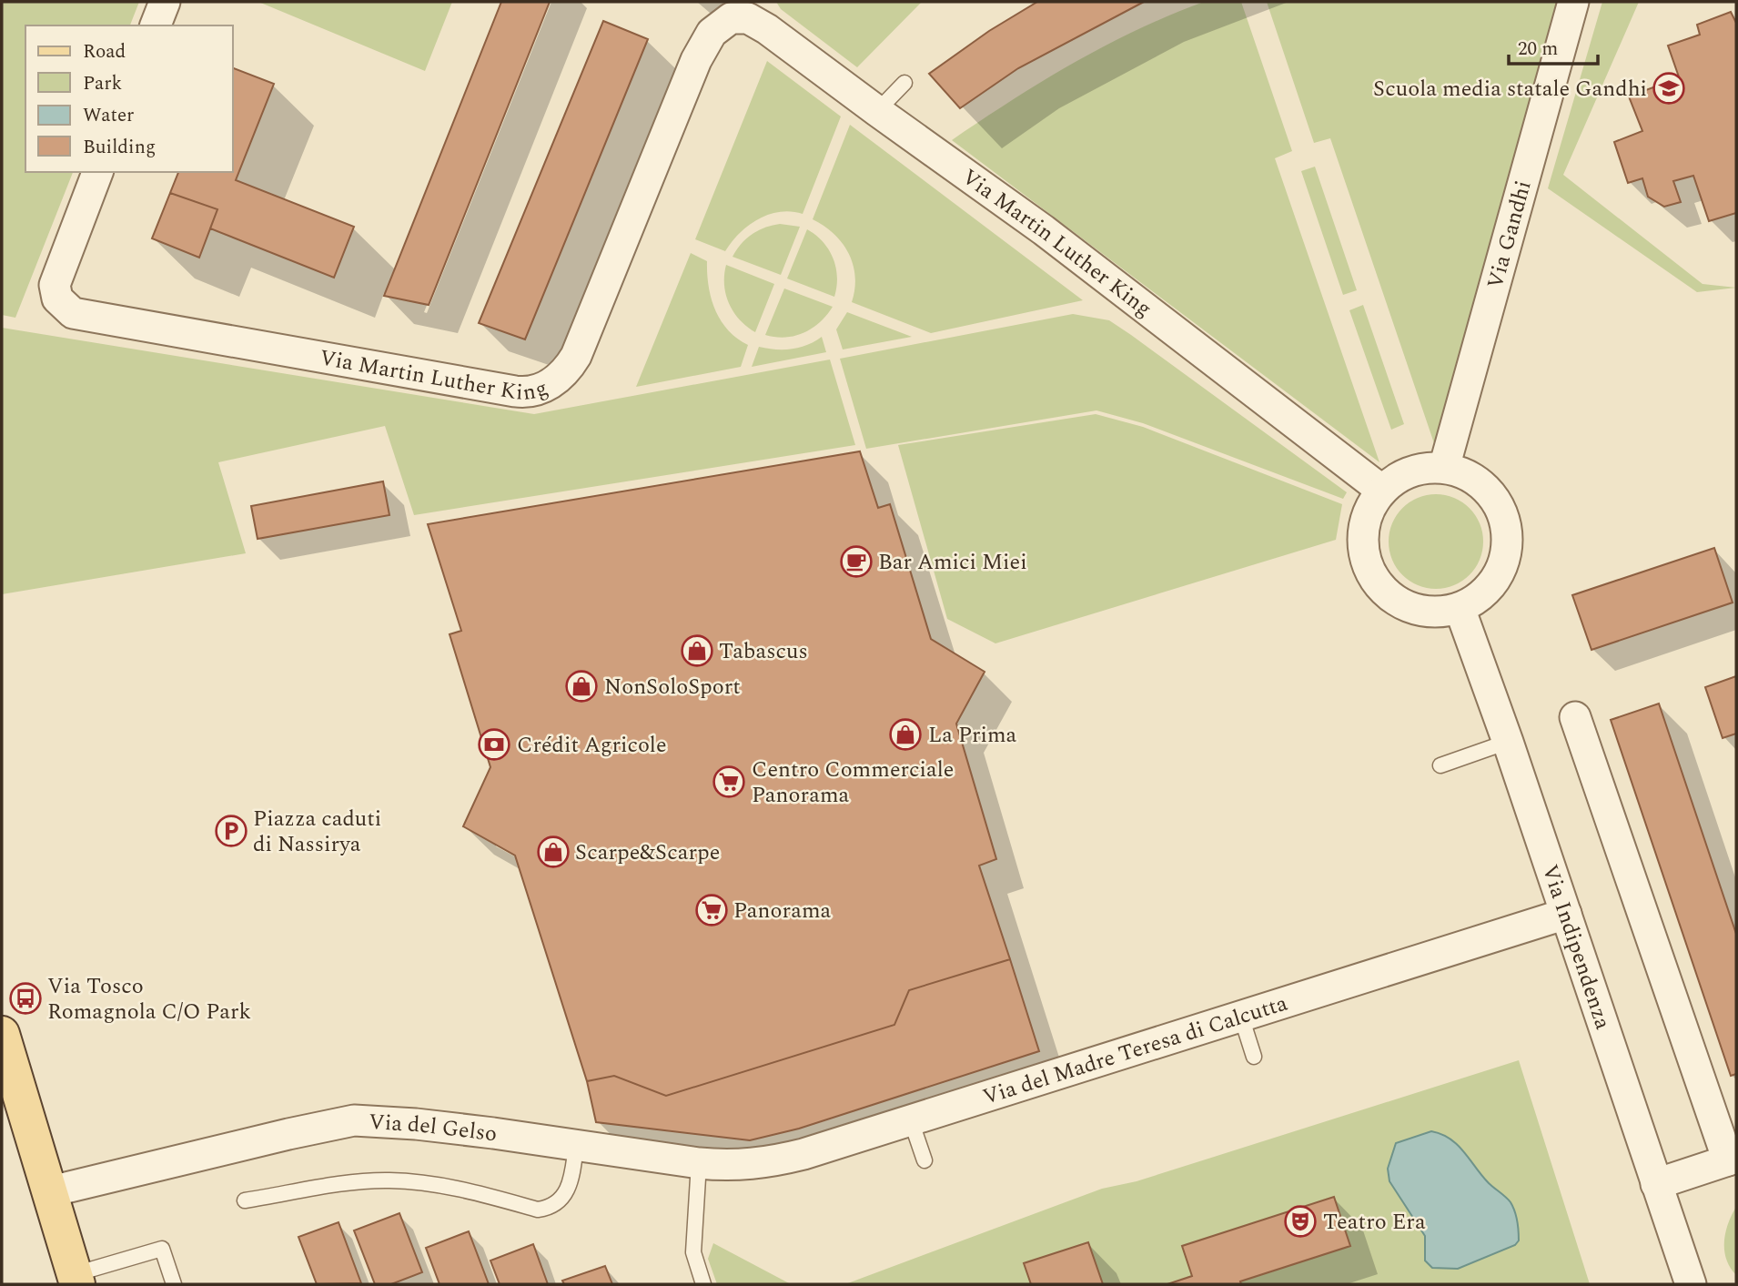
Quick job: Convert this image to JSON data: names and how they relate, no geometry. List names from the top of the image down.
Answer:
{
  "streets": {
    "street": [
      "Via Gandhi",
      "Via Martin Luther King",
      "Via Indipendenza",
      "Via del Madre Teresa di Calcutta",
      "Via del Gelso"
    ]
  },
  "crossings": [
    ["Via Gandhi", "Via Martin Luther King"],
    ["Via Gandhi", "Via Indipendenza"],
    ["Via Martin Luther King", "Via Indipendenza"],
    ["Via Indipendenza", "Via del Madre Teresa di Calcutta"],
    ["Via del Madre Teresa di Calcutta", "Via del Gelso"]
  ],
  "places": {
    "school or university": ["Scuola media statale Gandhi"],
    "cafe": ["Bar Amici Miei"],
    "shop": [
      "Tabascus",
      "NonSoloSport",
      "La Prima",
      "Scarpe&Scarpe"
    ],
    "bank": ["Crédit Agricole"],
    "supermarket": ["Centro Commerciale Panorama", "Panorama"],
    "parking": ["Piazza caduti di Nassirya"],
    "bus stop": ["Via Tosco Romagnola C/O Park"],
    "theatre": ["Teatro Era"]
  },
  "legend": [
    "Road",
    "Park",
    "Water",
    "Building"
  ],
  "scale_bar": "20 m"
}
